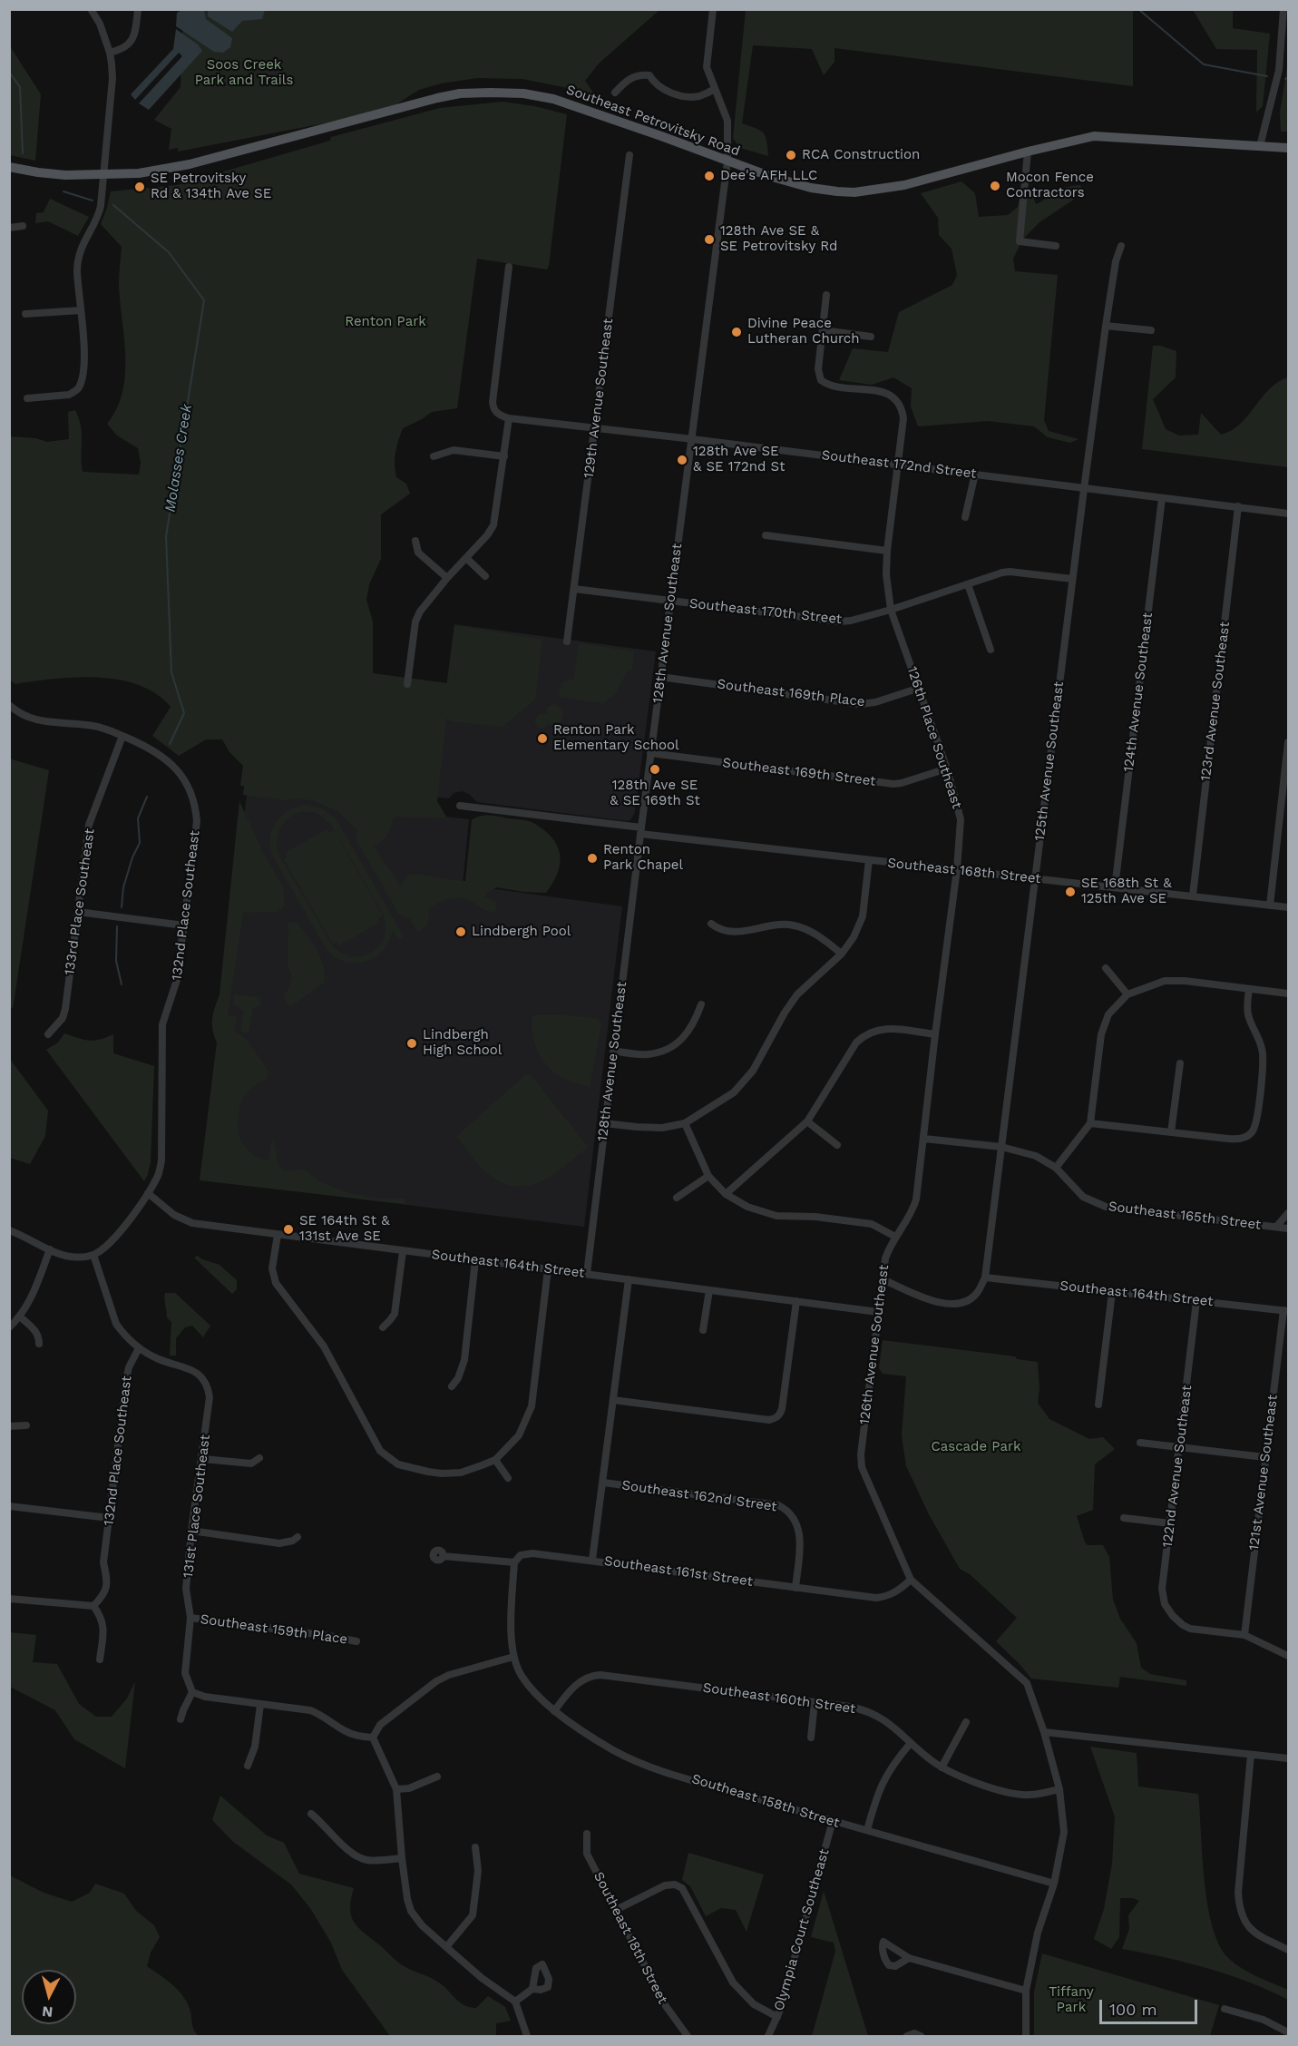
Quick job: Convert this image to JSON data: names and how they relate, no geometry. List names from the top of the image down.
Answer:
{
  "streets": {
    "main road": ["Southeast Petrovitsky Road"],
    "street": [
      "129th Avenue Southeast",
      "Southeast 172nd Street",
      "Southeast 170th Street",
      "128th Avenue Southeast",
      "124th Avenue Southeast",
      "Southeast 169th Place",
      "123rd Avenue Southeast",
      "126th Place Southeast",
      "125th Avenue Southeast",
      "Southeast 169th Street",
      "Southeast 168th Street",
      "133rd Place Southeast",
      "132nd Place Southeast",
      "Southeast 165th Street",
      "Southeast 164th Street",
      "126th Avenue Southeast",
      "122nd Avenue Southeast",
      "121st Avenue Southeast",
      "Southeast 162nd Street",
      "131st Place Southeast",
      "Southeast 161st Street",
      "Southeast 159th Place",
      "Southeast 160th Street",
      "Southeast 158th Street",
      "Olympia Court Southeast",
      "Southeast 18th Street"
    ]
  },
  "crossings": [
    ["Southeast Petrovitsky Road", "128th Avenue Southeast"],
    ["129th Avenue Southeast", "Southeast 172nd Street"],
    ["129th Avenue Southeast", "Southeast 170th Street"],
    ["Southeast 172nd Street", "128th Avenue Southeast"],
    ["Southeast 172nd Street", "124th Avenue Southeast"],
    ["Southeast 172nd Street", "123rd Avenue Southeast"],
    ["Southeast 172nd Street", "126th Place Southeast"],
    ["Southeast 172nd Street", "125th Avenue Southeast"],
    ["Southeast 170th Street", "128th Avenue Southeast"],
    ["Southeast 170th Street", "126th Place Southeast"],
    ["Southeast 170th Street", "125th Avenue Southeast"],
    ["128th Avenue Southeast", "Southeast 169th Place"],
    ["128th Avenue Southeast", "Southeast 169th Street"],
    ["128th Avenue Southeast", "Southeast 168th Street"],
    ["128th Avenue Southeast", "Southeast 164th Street"],
    ["124th Avenue Southeast", "Southeast 168th Street"],
    ["Southeast 169th Place", "126th Place Southeast"],
    ["123rd Avenue Southeast", "Southeast 168th Street"],
    ["126th Place Southeast", "Southeast 169th Street"],
    ["126th Place Southeast", "Southeast 168th Street"],
    ["126th Place Southeast", "126th Avenue Southeast"],
    ["125th Avenue Southeast", "Southeast 168th Street"],
    ["125th Avenue Southeast", "Southeast 165th Street"],
    ["125th Avenue Southeast", "Southeast 164th Street"],
    ["Southeast 168th Street", "126th Avenue Southeast"],
    ["133rd Place Southeast", "132nd Place Southeast"],
    ["132nd Place Southeast", "Southeast 164th Street"],
    ["132nd Place Southeast", "131st Place Southeast"],
    ["Southeast 165th Street", "126th Avenue Southeast"],
    ["Southeast 164th Street", "126th Avenue Southeast"],
    ["Southeast 164th Street", "122nd Avenue Southeast"],
    ["Southeast 164th Street", "121st Avenue Southeast"],
    ["126th Avenue Southeast", "Southeast 161st Street"],
    ["122nd Avenue Southeast", "121st Avenue Southeast"],
    ["Southeast 162nd Street", "Southeast 161st Street"],
    ["131st Place Southeast", "Southeast 159th Place"],
    ["Southeast 160th Street", "Southeast 158th Street"],
    ["Southeast 158th Street", "Olympia Court Southeast"]
  ],
  "water": ["Molasses Creek"],
  "parks": [
    "Soos Creek Park and Trails",
    "Renton Park",
    "Cascade Park",
    "Tiffany Park"
  ],
  "places": [
    "RCA Construction",
    "Dee's AFH LLC",
    "Mocon Fence Contractors",
    "SE Petrovitsky Rd & 134th Ave SE",
    "128th Ave SE & SE Petrovitsky Rd",
    "Divine Peace Lutheran Church",
    "128th Ave SE & SE 172nd St",
    "Renton Park Elementary School",
    "128th Ave SE & SE 169th St",
    "Renton Park Chapel",
    "SE 168th St & 125th Ave SE",
    "Lindbergh Pool",
    "Lindbergh High School",
    "SE 164th St & 131st Ave SE"
  ],
  "scale_bar": "100 m",
  "north": "bottom"
}
